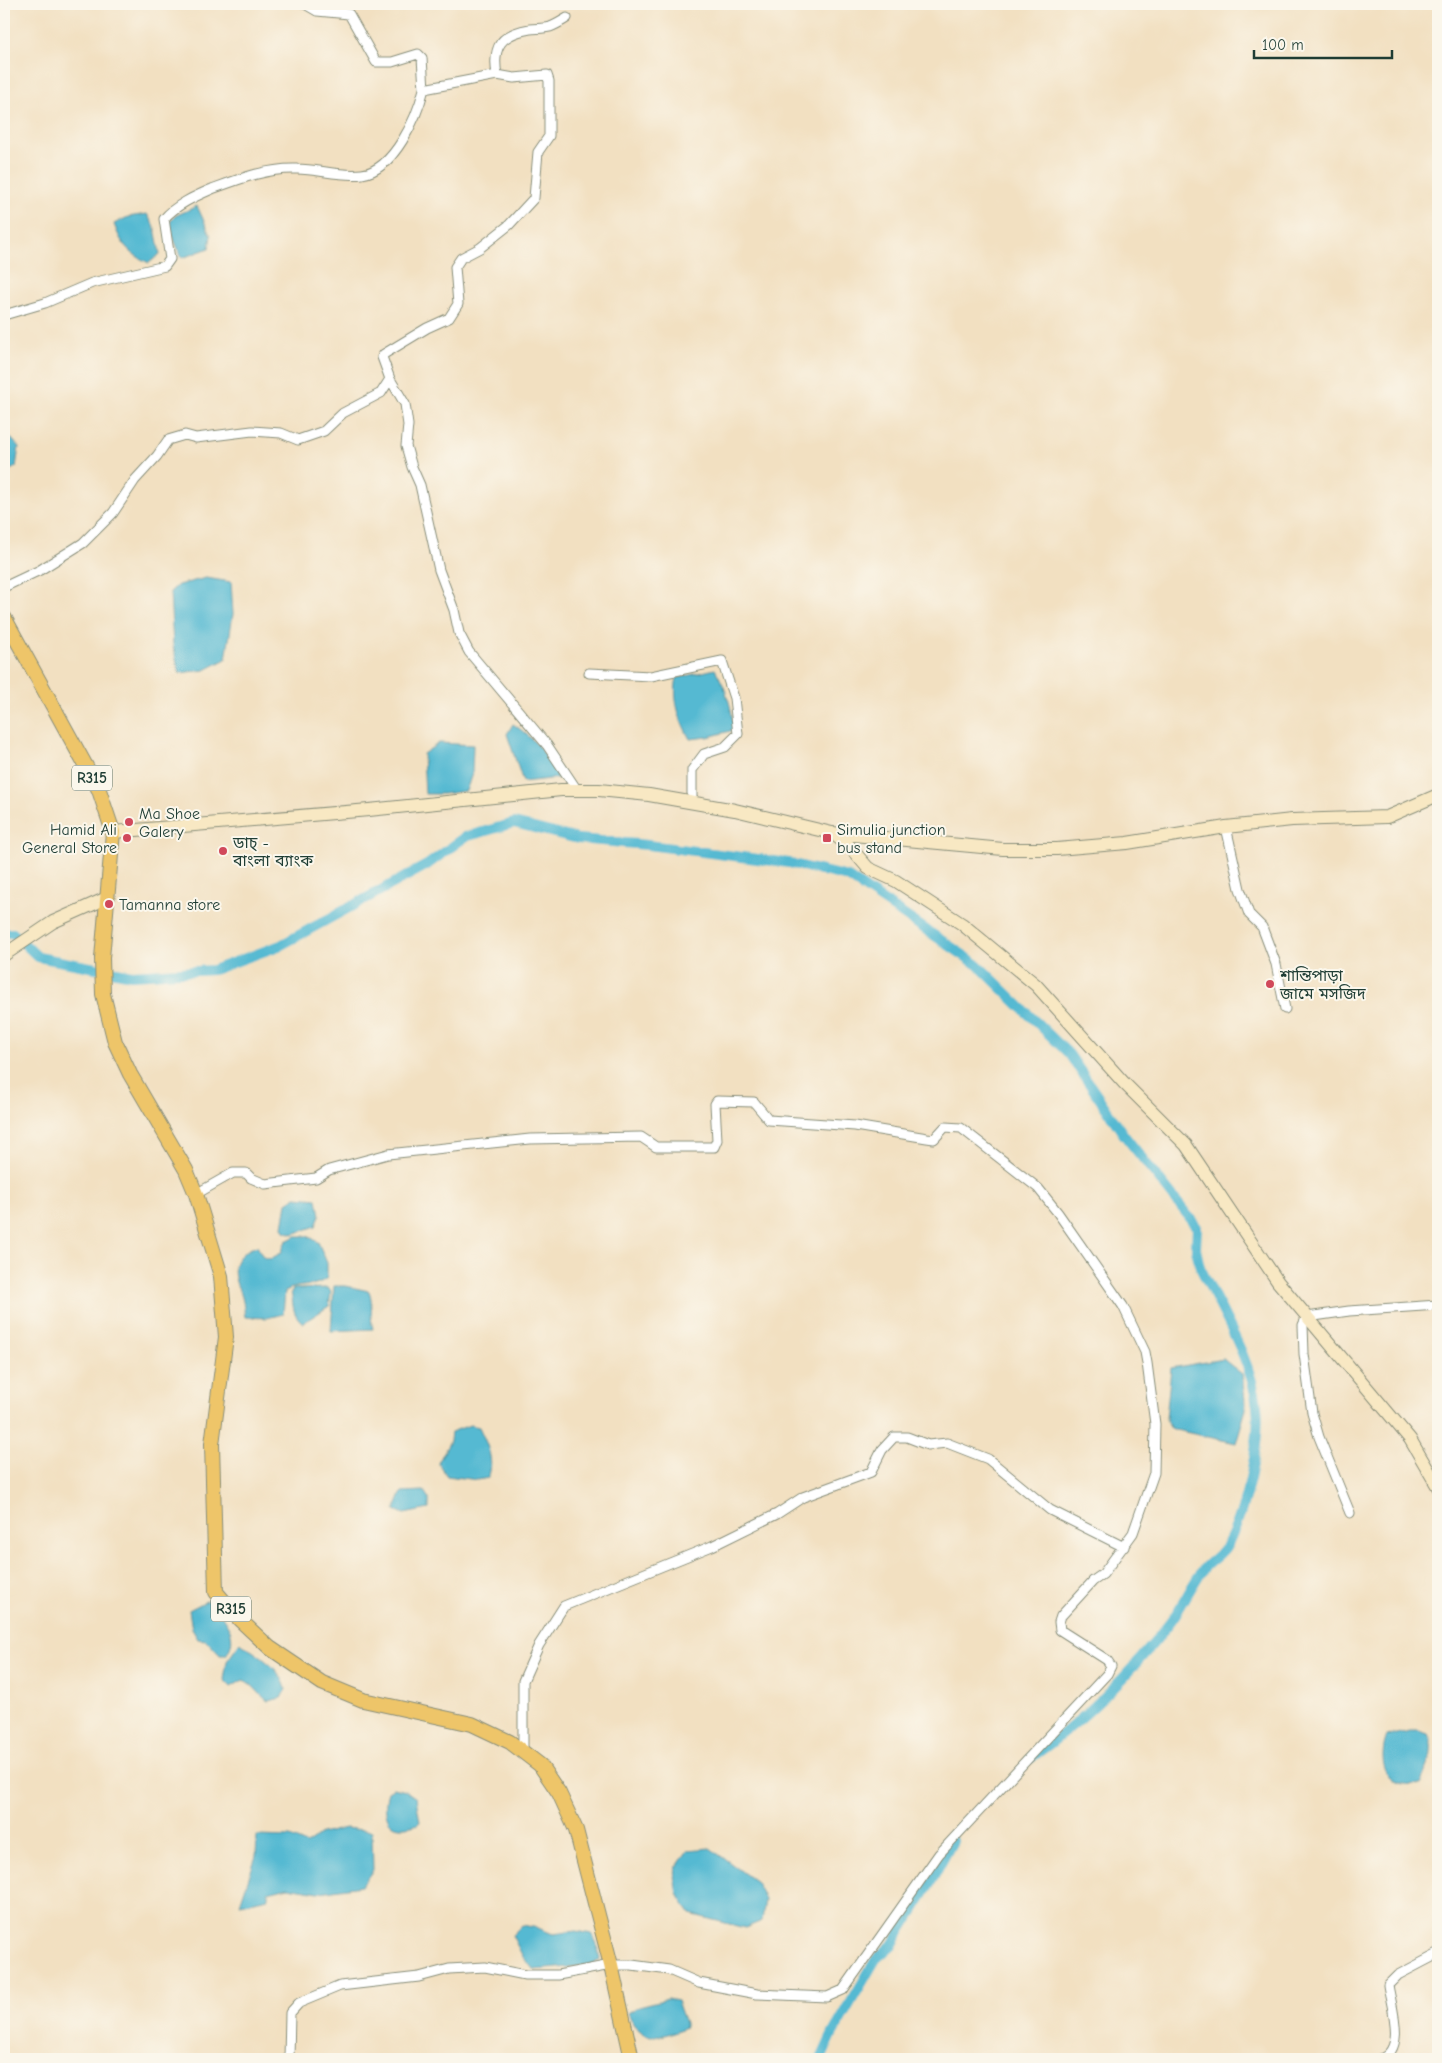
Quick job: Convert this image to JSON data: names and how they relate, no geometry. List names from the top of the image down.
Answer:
{
  "streets": {
    "main road": ["R315"]
  },
  "places": {
    "other": [
      "Ma Shoe Galery",
      "Hamid Ali General Store",
      "ডাচ্ - বাংলা ব্যাংক",
      "Tamanna store",
      "শান্তিপাড়া জামে মসজিদ"
    ],
    "transit": ["Simulia junction bus stand"]
  },
  "scale_bar": "100 m"
}
